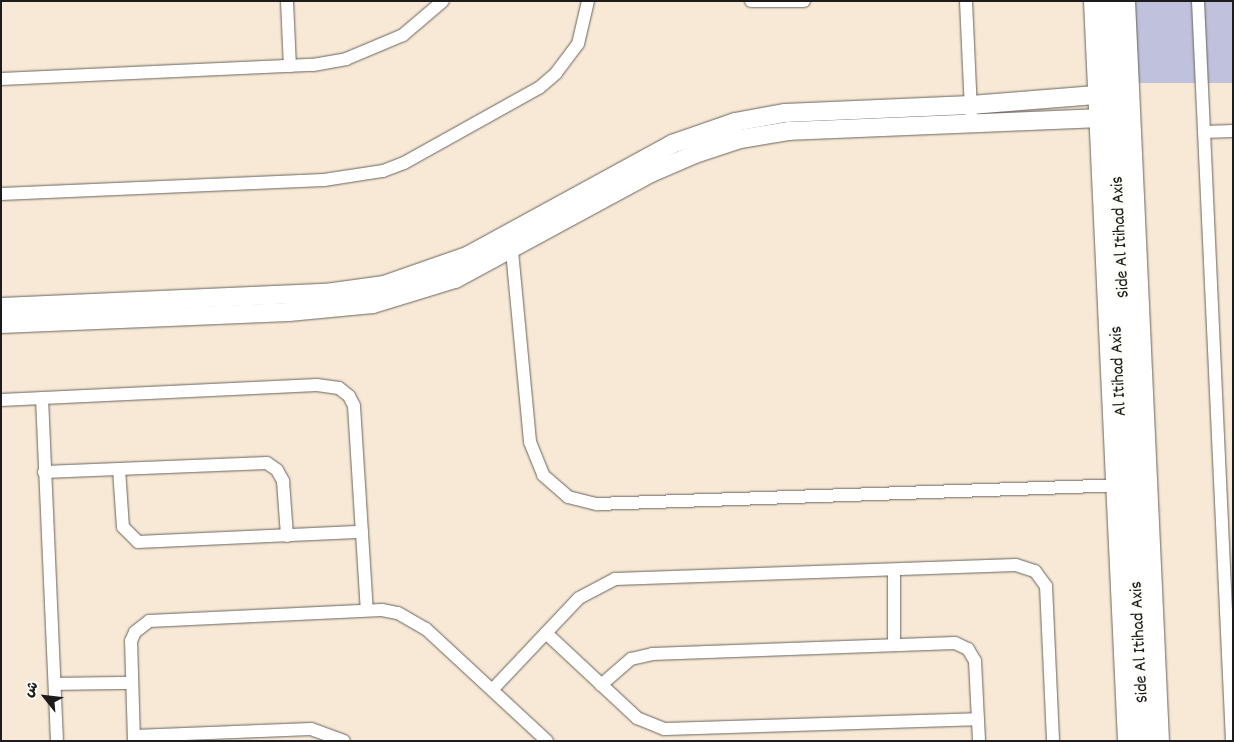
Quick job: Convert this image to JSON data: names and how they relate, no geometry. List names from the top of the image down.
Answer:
{
  "streets": {
    "street": ["Side Al Itihad Axis", "Al Itihad Axis"]
  },
  "crossings": [
    ["Side Al Itihad Axis", "Al Itihad Axis"]
  ],
  "north": "top left"
}
